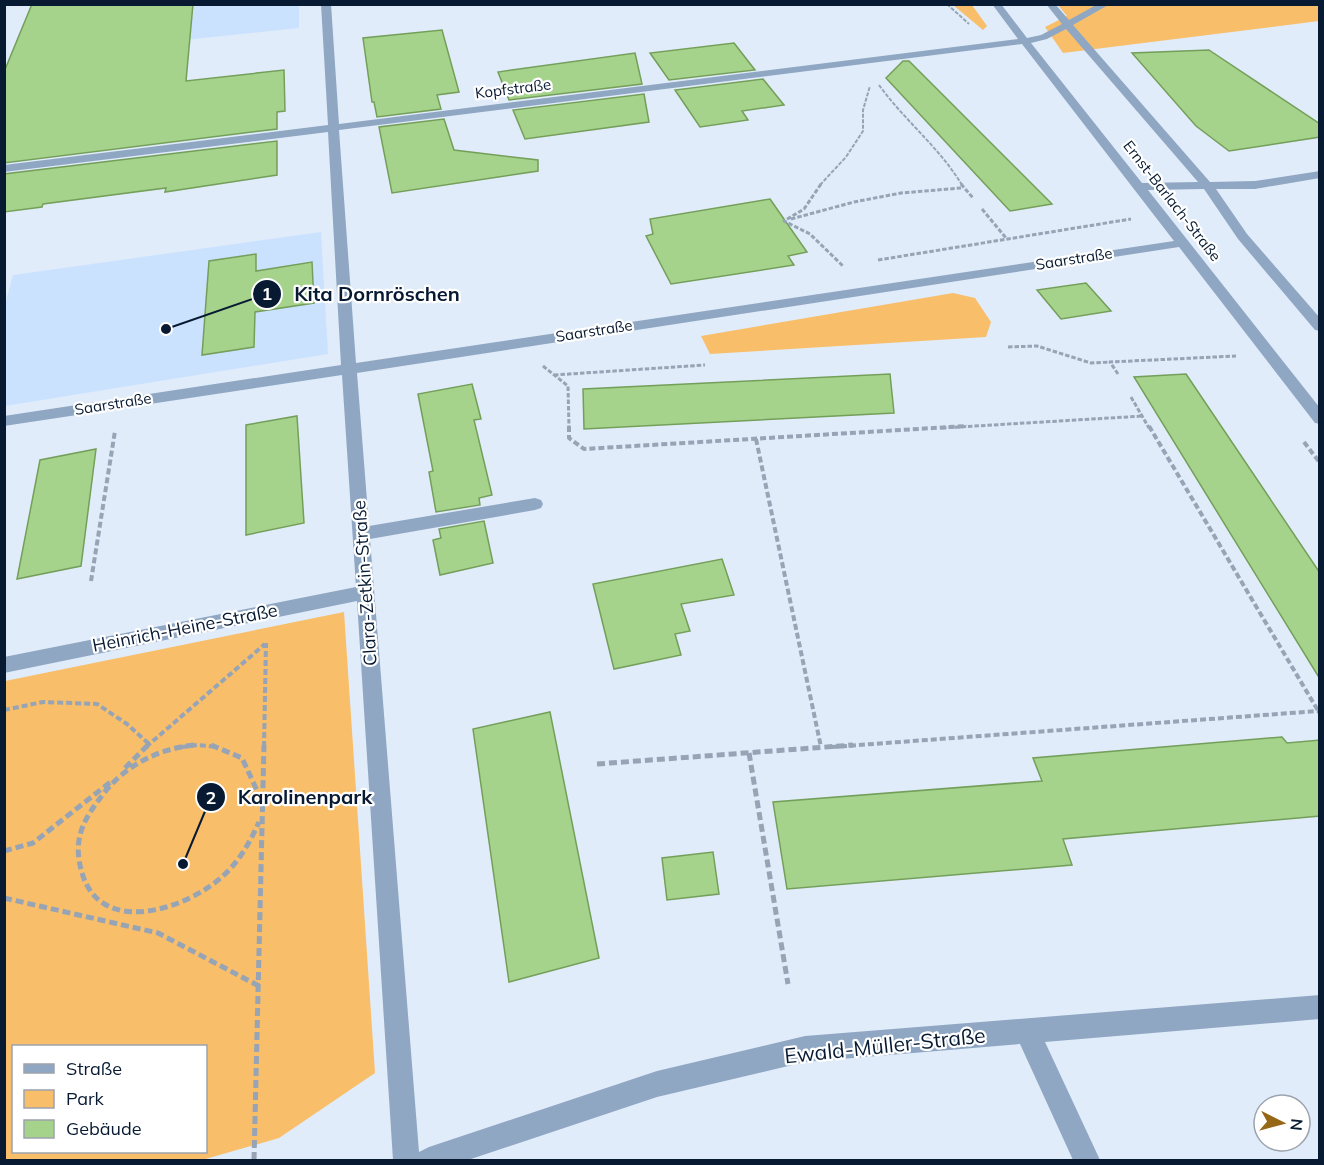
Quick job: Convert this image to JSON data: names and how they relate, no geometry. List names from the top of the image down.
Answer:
{
  "streets": {
    "street": [
      "Kopfstraße",
      "Ernst-Barlach-Straße",
      "Saarstraße",
      "Clara-Zetkin-Straße",
      "Heinrich-Heine-Straße",
      "Ewald-Müller-Straße"
    ]
  },
  "crossings": [
    ["Kopfstraße", "Ernst-Barlach-Straße"],
    ["Kopfstraße", "Clara-Zetkin-Straße"],
    ["Ernst-Barlach-Straße", "Saarstraße"],
    ["Saarstraße", "Clara-Zetkin-Straße"],
    ["Clara-Zetkin-Straße", "Heinrich-Heine-Straße"]
  ],
  "places": ["Kita Dornröschen", "Karolinenpark"],
  "legend": ["Straße", "Park", "Gebäude"],
  "north": "right"
}
